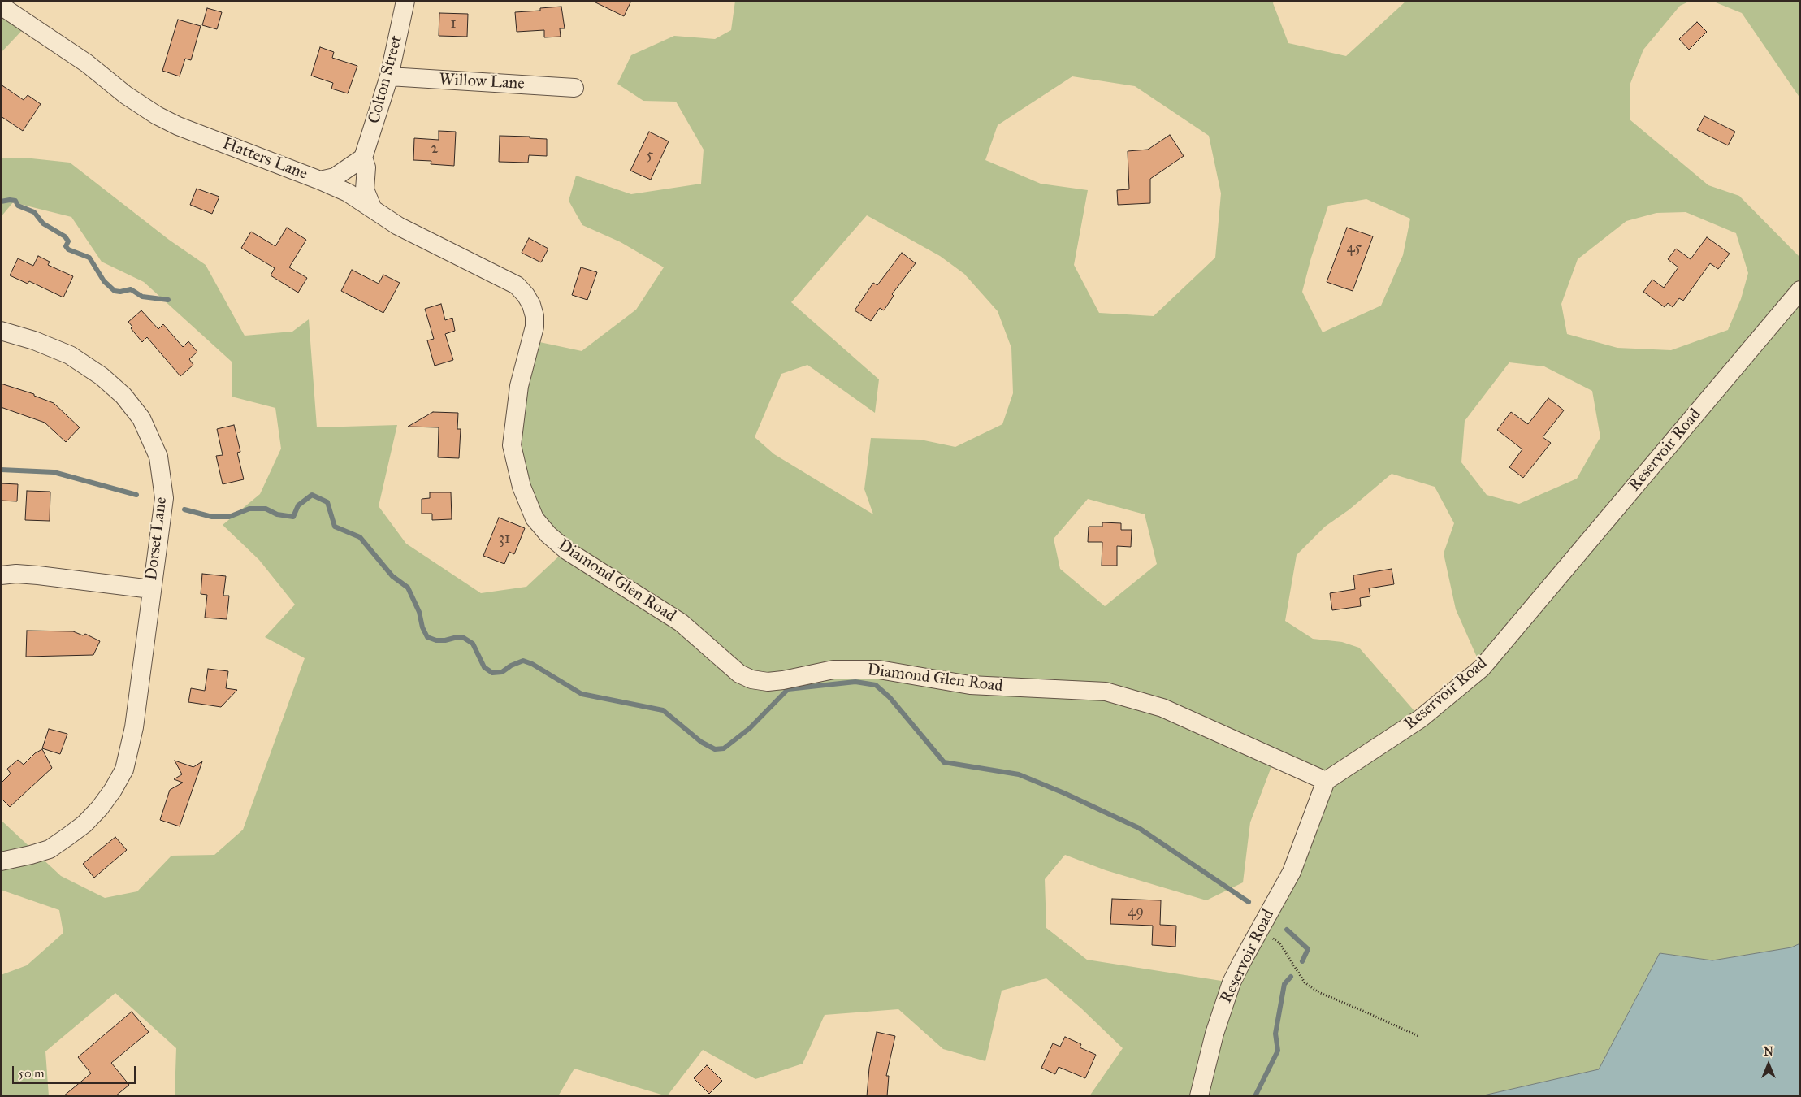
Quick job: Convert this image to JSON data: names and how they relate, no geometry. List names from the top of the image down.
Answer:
{
  "streets": {
    "street": [
      "Colton Street",
      "Willow Lane",
      "Hatters Lane",
      "Reservoir Road",
      "Dorset Lane",
      "Diamond Glen Road"
    ]
  },
  "crossings": [
    ["Colton Street", "Willow Lane"],
    ["Colton Street", "Hatters Lane"],
    ["Hatters Lane", "Diamond Glen Road"],
    ["Reservoir Road", "Diamond Glen Road"]
  ],
  "house_numbers": [
    "1",
    "2",
    "5",
    "45",
    "31",
    "49"
  ],
  "scale_bar": "50 m",
  "north": "top"
}
